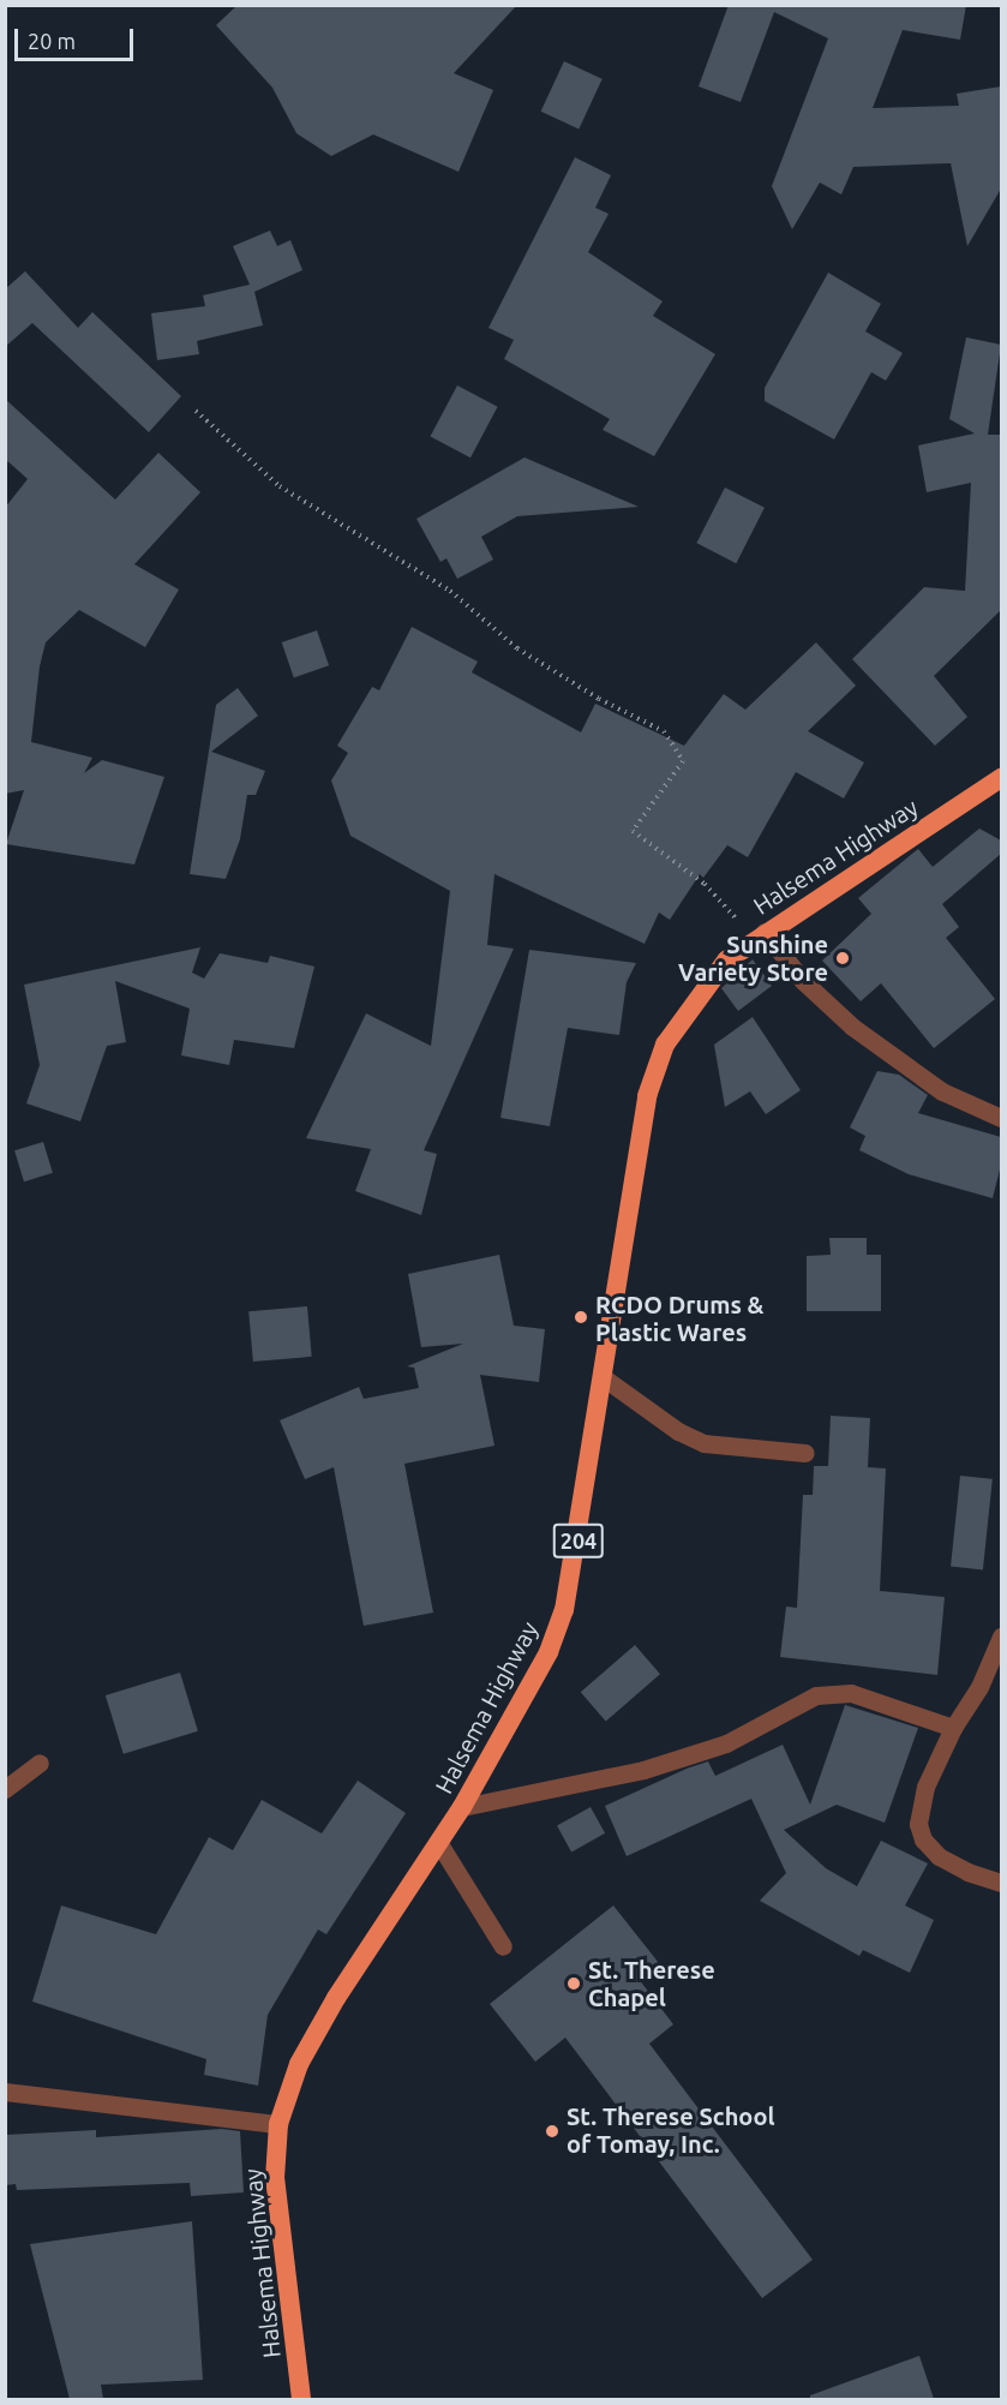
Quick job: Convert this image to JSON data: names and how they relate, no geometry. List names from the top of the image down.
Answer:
{
  "streets": {
    "highway": ["Halsema Highway", "204"]
  },
  "places": [
    "Sunshine Variety Store",
    "RCDO Drums & Plastic Wares",
    "St. Therese Chapel",
    "St. Therese School of Tomay, Inc."
  ],
  "scale_bar": "20 m"
}
